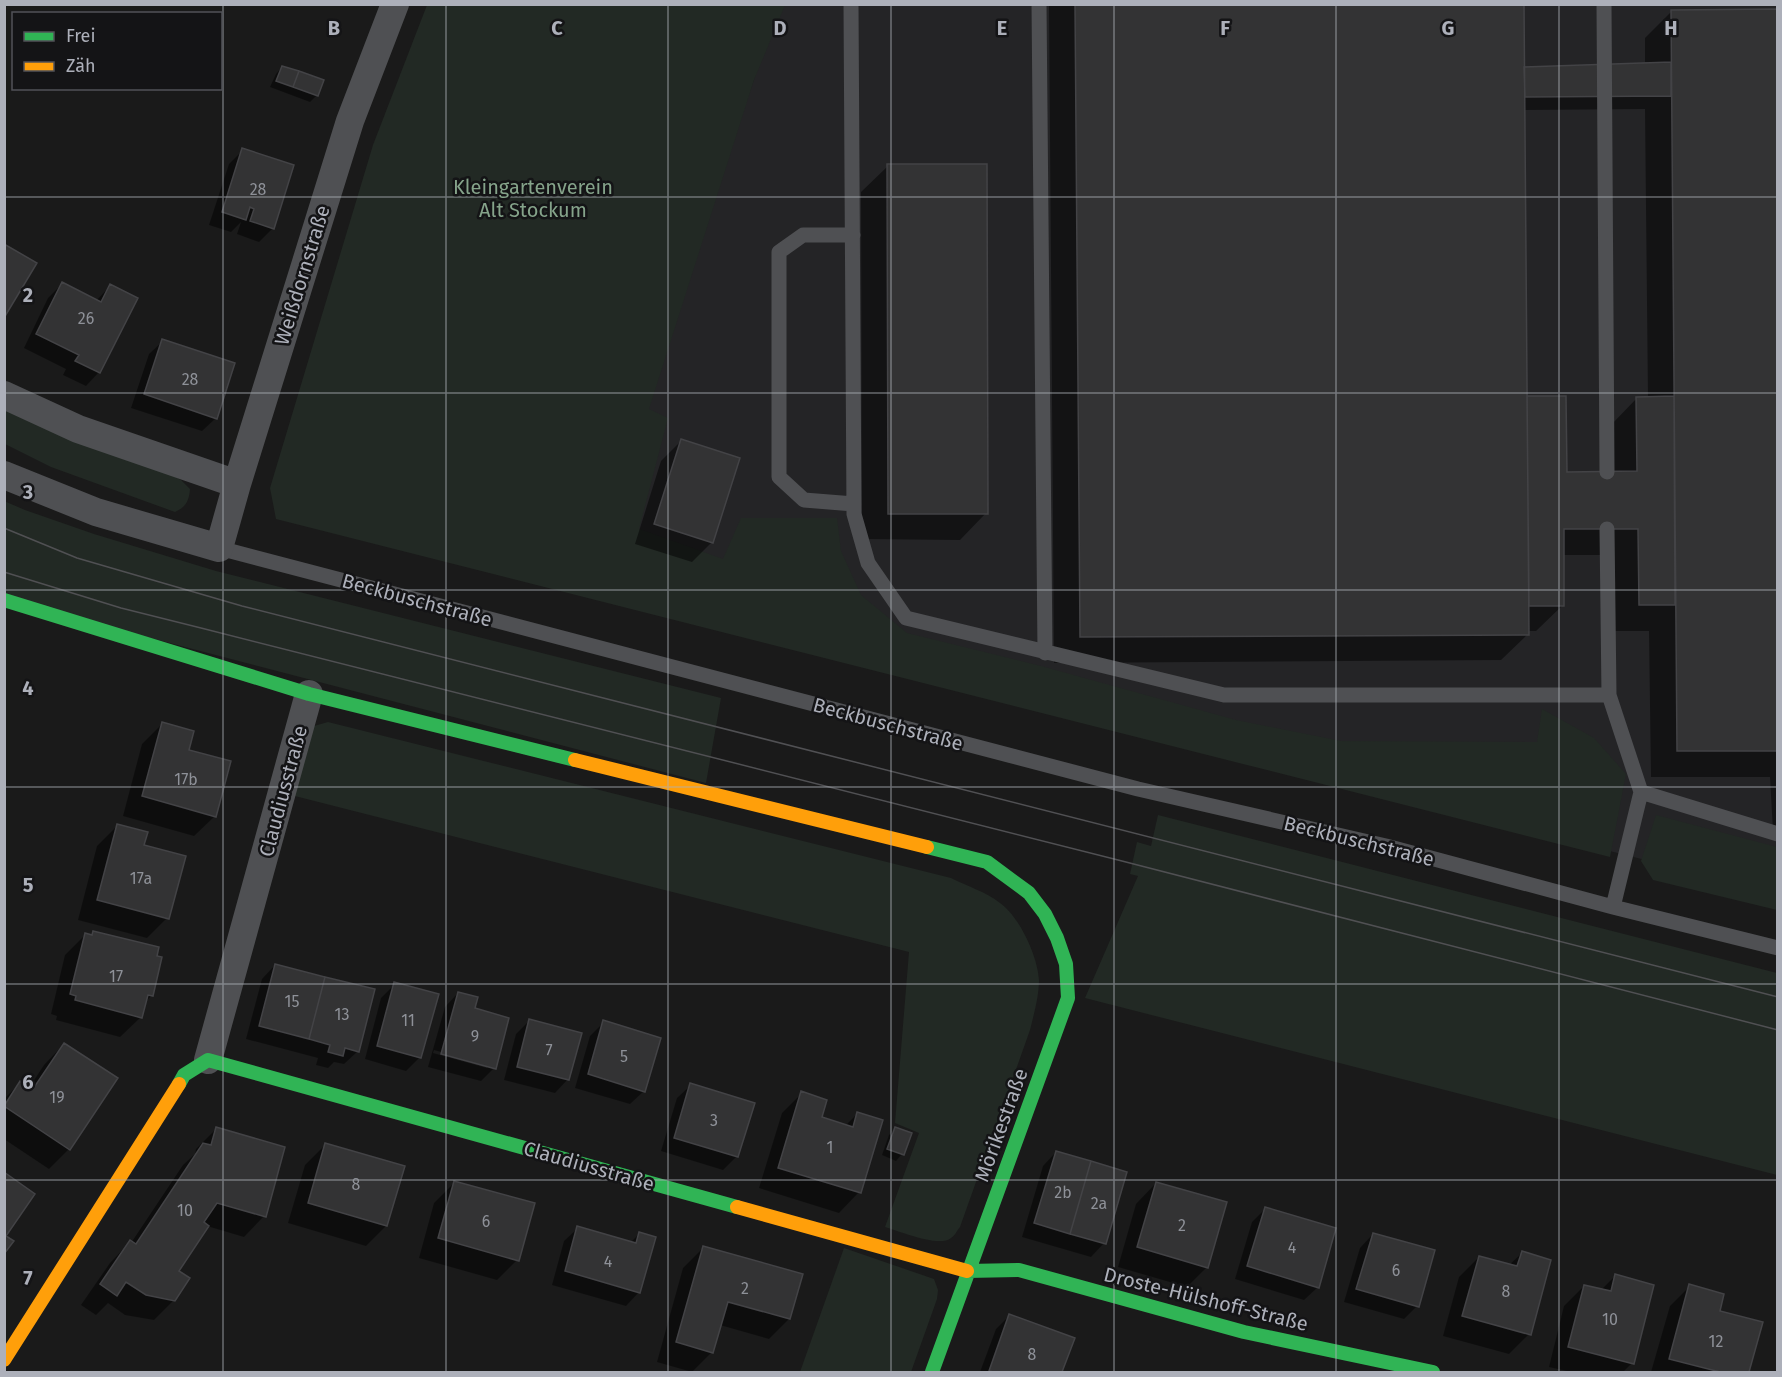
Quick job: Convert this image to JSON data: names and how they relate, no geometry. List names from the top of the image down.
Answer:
{
  "streets": {
    "street": [
      "Weißdornstraße",
      "Beckbuschstraße",
      "Claudiusstraße",
      "Mörikestraße",
      "Droste-Hülshoff-Straße"
    ]
  },
  "crossings": [
    ["Weißdornstraße", "Beckbuschstraße"],
    ["Claudiusstraße", "Mörikestraße"],
    ["Claudiusstraße", "Droste-Hülshoff-Straße"],
    ["Mörikestraße", "Droste-Hülshoff-Straße"]
  ],
  "parks": ["Kleingartenverein Alt Stockum"],
  "house_numbers": [
    "28",
    "26",
    "28",
    "17b",
    "17a",
    "17",
    "15",
    "13",
    "11",
    "9",
    "7",
    "5",
    "19",
    "3",
    "1",
    "8",
    "2b",
    "2a",
    "10",
    "6",
    "2",
    "4",
    "4",
    "6",
    "2",
    "8",
    "10",
    "12",
    "8"
  ],
  "legend": ["Frei", "Zäh"],
  "grid": {
    "columns": [
      "B",
      "C",
      "D",
      "E",
      "F",
      "G",
      "H"
    ],
    "rows": [
      "2",
      "3",
      "4",
      "5",
      "6",
      "7"
    ]
  }
}
